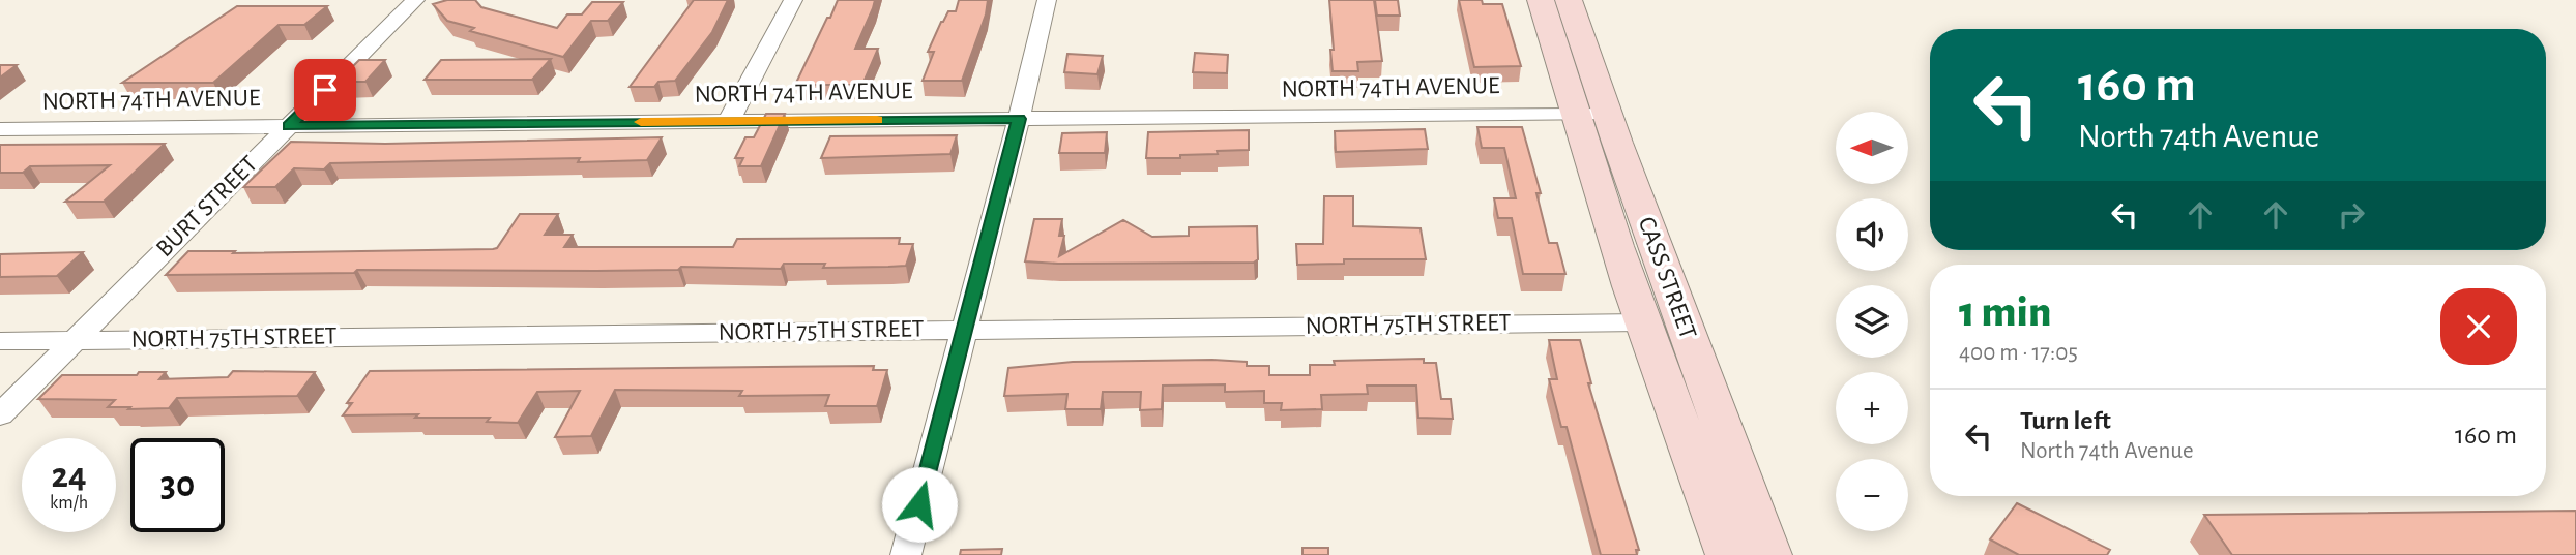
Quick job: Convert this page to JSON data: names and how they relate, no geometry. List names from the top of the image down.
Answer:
{
  "streets": {
    "main road": ["CASS STREET"],
    "street": ["NORTH 74TH AVENUE", "BURT STREET", "NORTH 75TH STREET"]
  },
  "crossings": [
    ["NORTH 74TH AVENUE", "BURT STREET"],
    ["NORTH 74TH AVENUE", "CASS STREET"],
    ["BURT STREET", "NORTH 75TH STREET"],
    ["CASS STREET", "NORTH 75TH STREET"]
  ],
  "north": "left",
  "page": {
    "turn": ["160 m", "North 74th Avenue"],
    "map_buttons": ["+", "−"],
    "heading": ["1 min", "400 m · 17:05"],
    "list": [
      {
        "name": "Turn left",
        "note": "North 74th Avenue",
        "value": "160 m"
      }
    ],
    "speed": "24 km/h",
    "limit": "30"
  }
}
